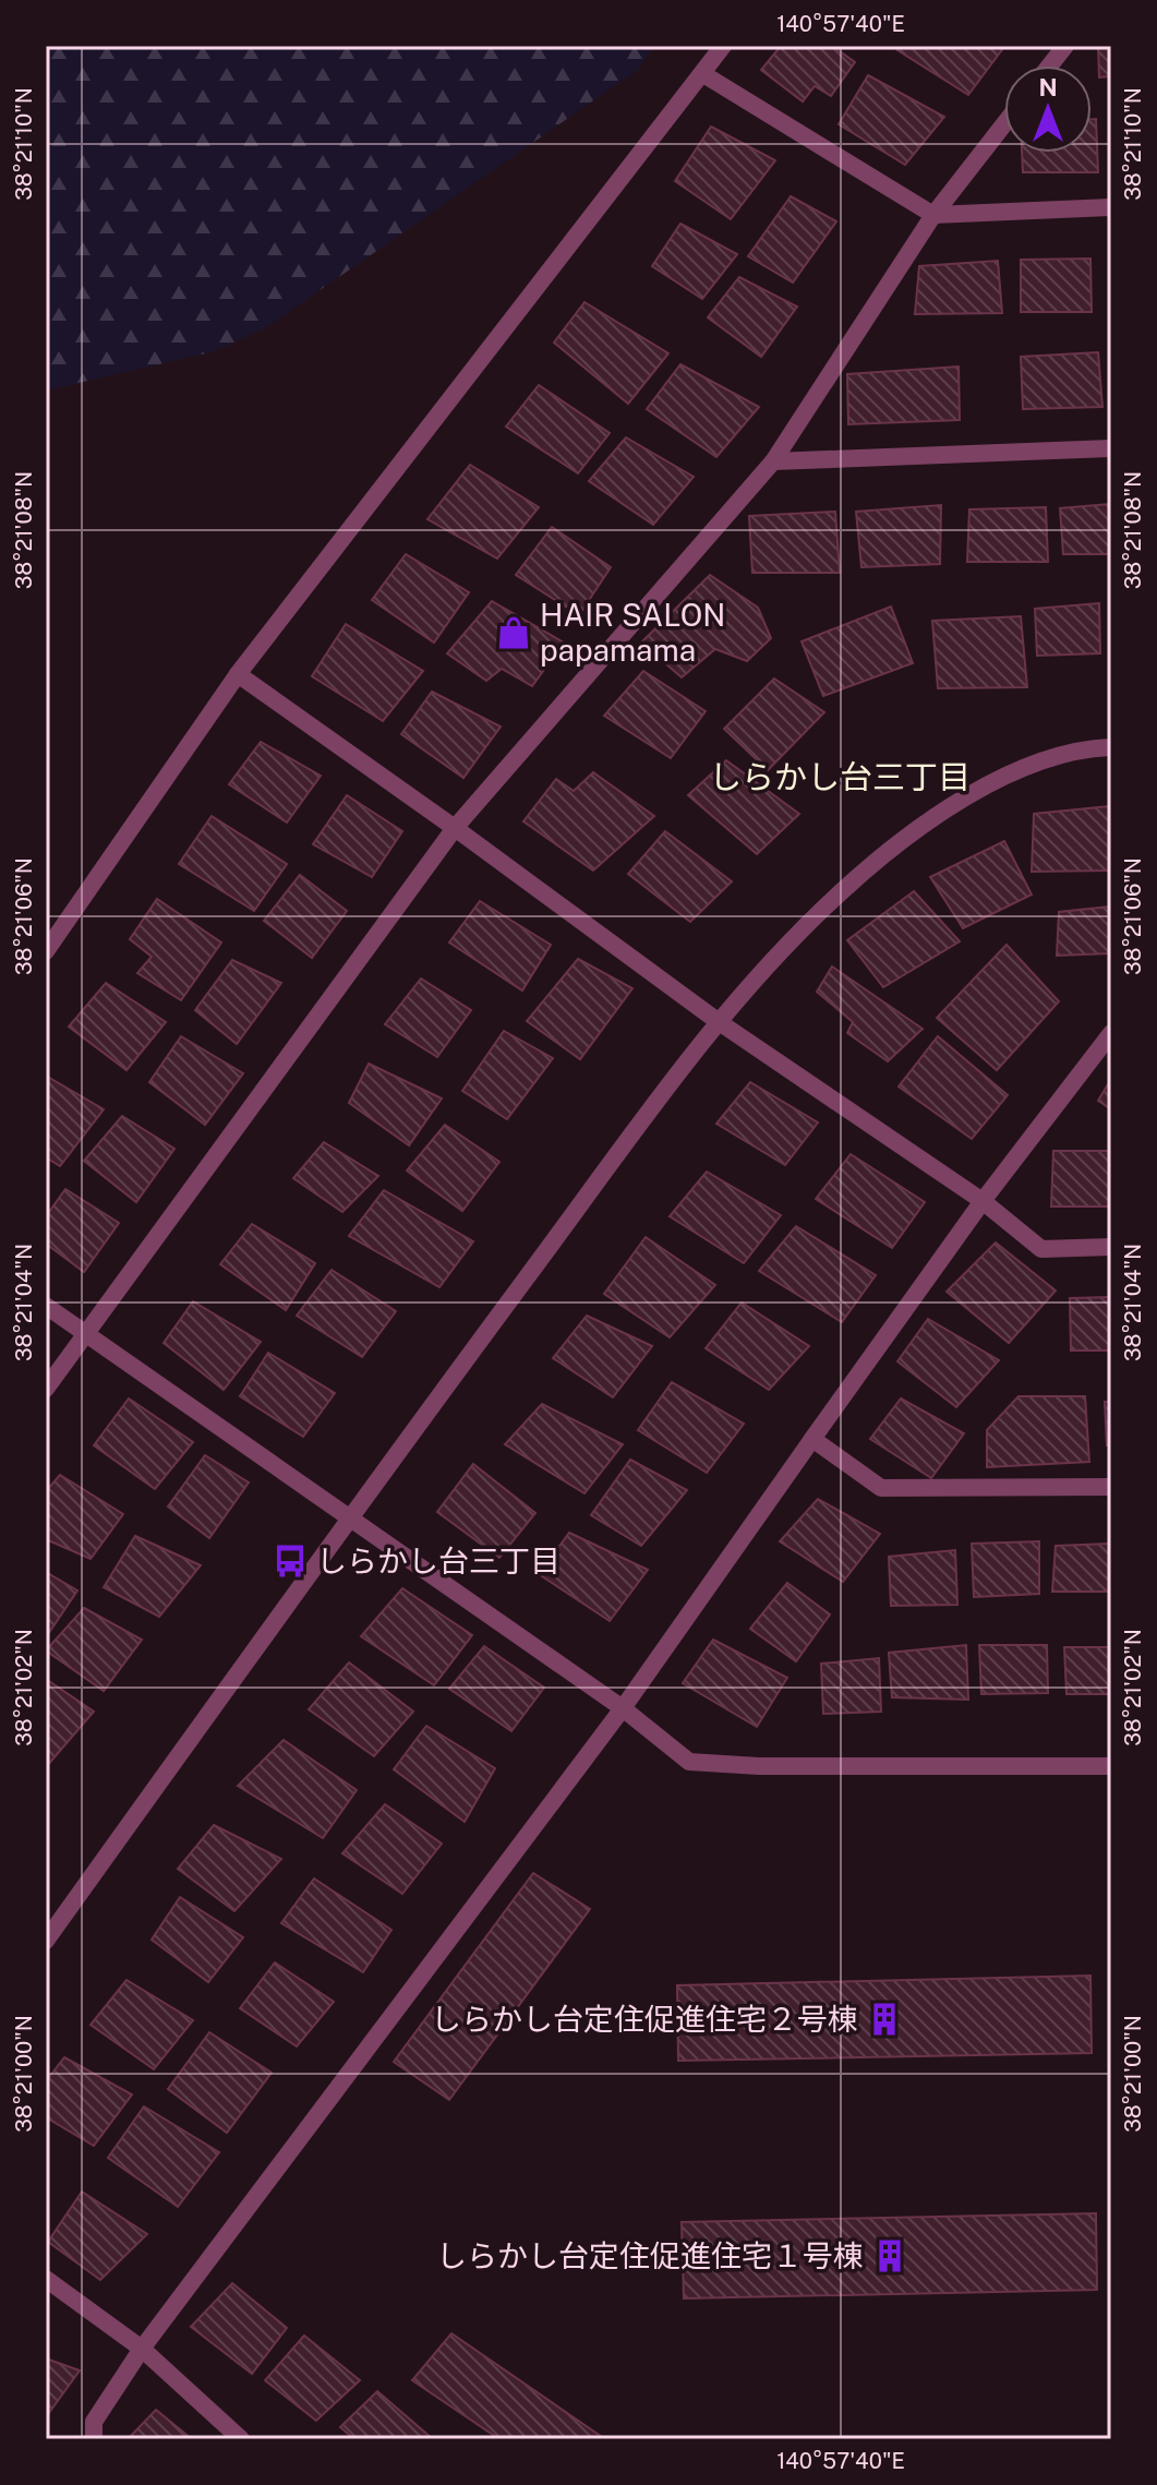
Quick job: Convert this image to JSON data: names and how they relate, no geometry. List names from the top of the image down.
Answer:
{
  "districts": ["しらかし台三丁目"],
  "places": {
    "shop": ["HAIR SALON papamama"],
    "bus stop": ["しらかし台三丁目"],
    "building": ["しらかし台定住促進住宅２号棟", "しらかし台定住促進住宅１号棟"]
  },
  "north": "top",
  "coordinates": [
    "140°57'40\"E",
    "38°21'10\"N",
    "38°21'08\"N",
    "38°21'06\"N",
    "38°21'04\"N",
    "38°21'02\"N",
    "38°21'00\"N"
  ]
}
